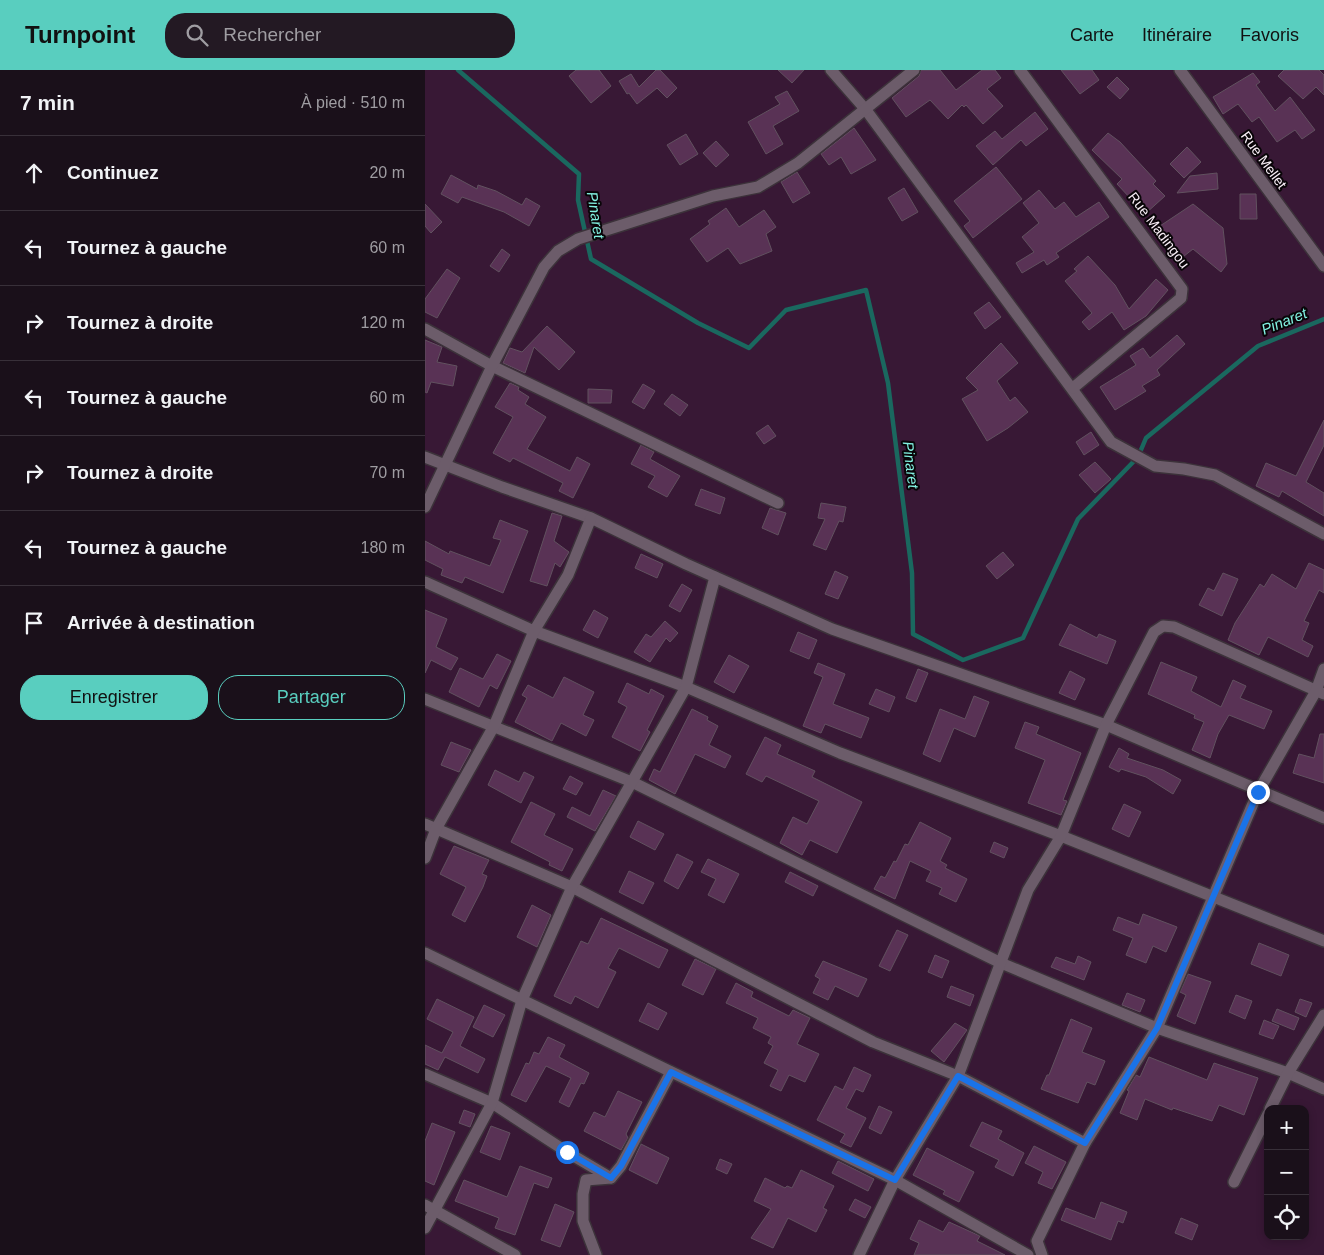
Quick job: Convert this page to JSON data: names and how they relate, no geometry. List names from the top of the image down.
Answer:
{
  "streets": {
    "street": ["Rue Mellet", "Rue Madingou"]
  },
  "water": ["Pinaret"],
  "page": {
    "header": "Turnpoint",
    "search": "Rechercher",
    "nav": ["Carte", "Itinéraire", "Favoris"],
    "heading": ["7 min", "À pied · 510 m"],
    "list": [
      ["Continuez", "20 m"],
      ["Tournez à gauche", "60 m"],
      ["Tournez à droite", "120 m"],
      ["Tournez à gauche", "60 m"],
      ["Tournez à droite", "70 m"],
      ["Tournez à gauche", "180 m"],
      "Arrivée à destination"
    ],
    "buttons": ["Enregistrer", "Partager"],
    "map_buttons": ["+", "−"]
  }
}
